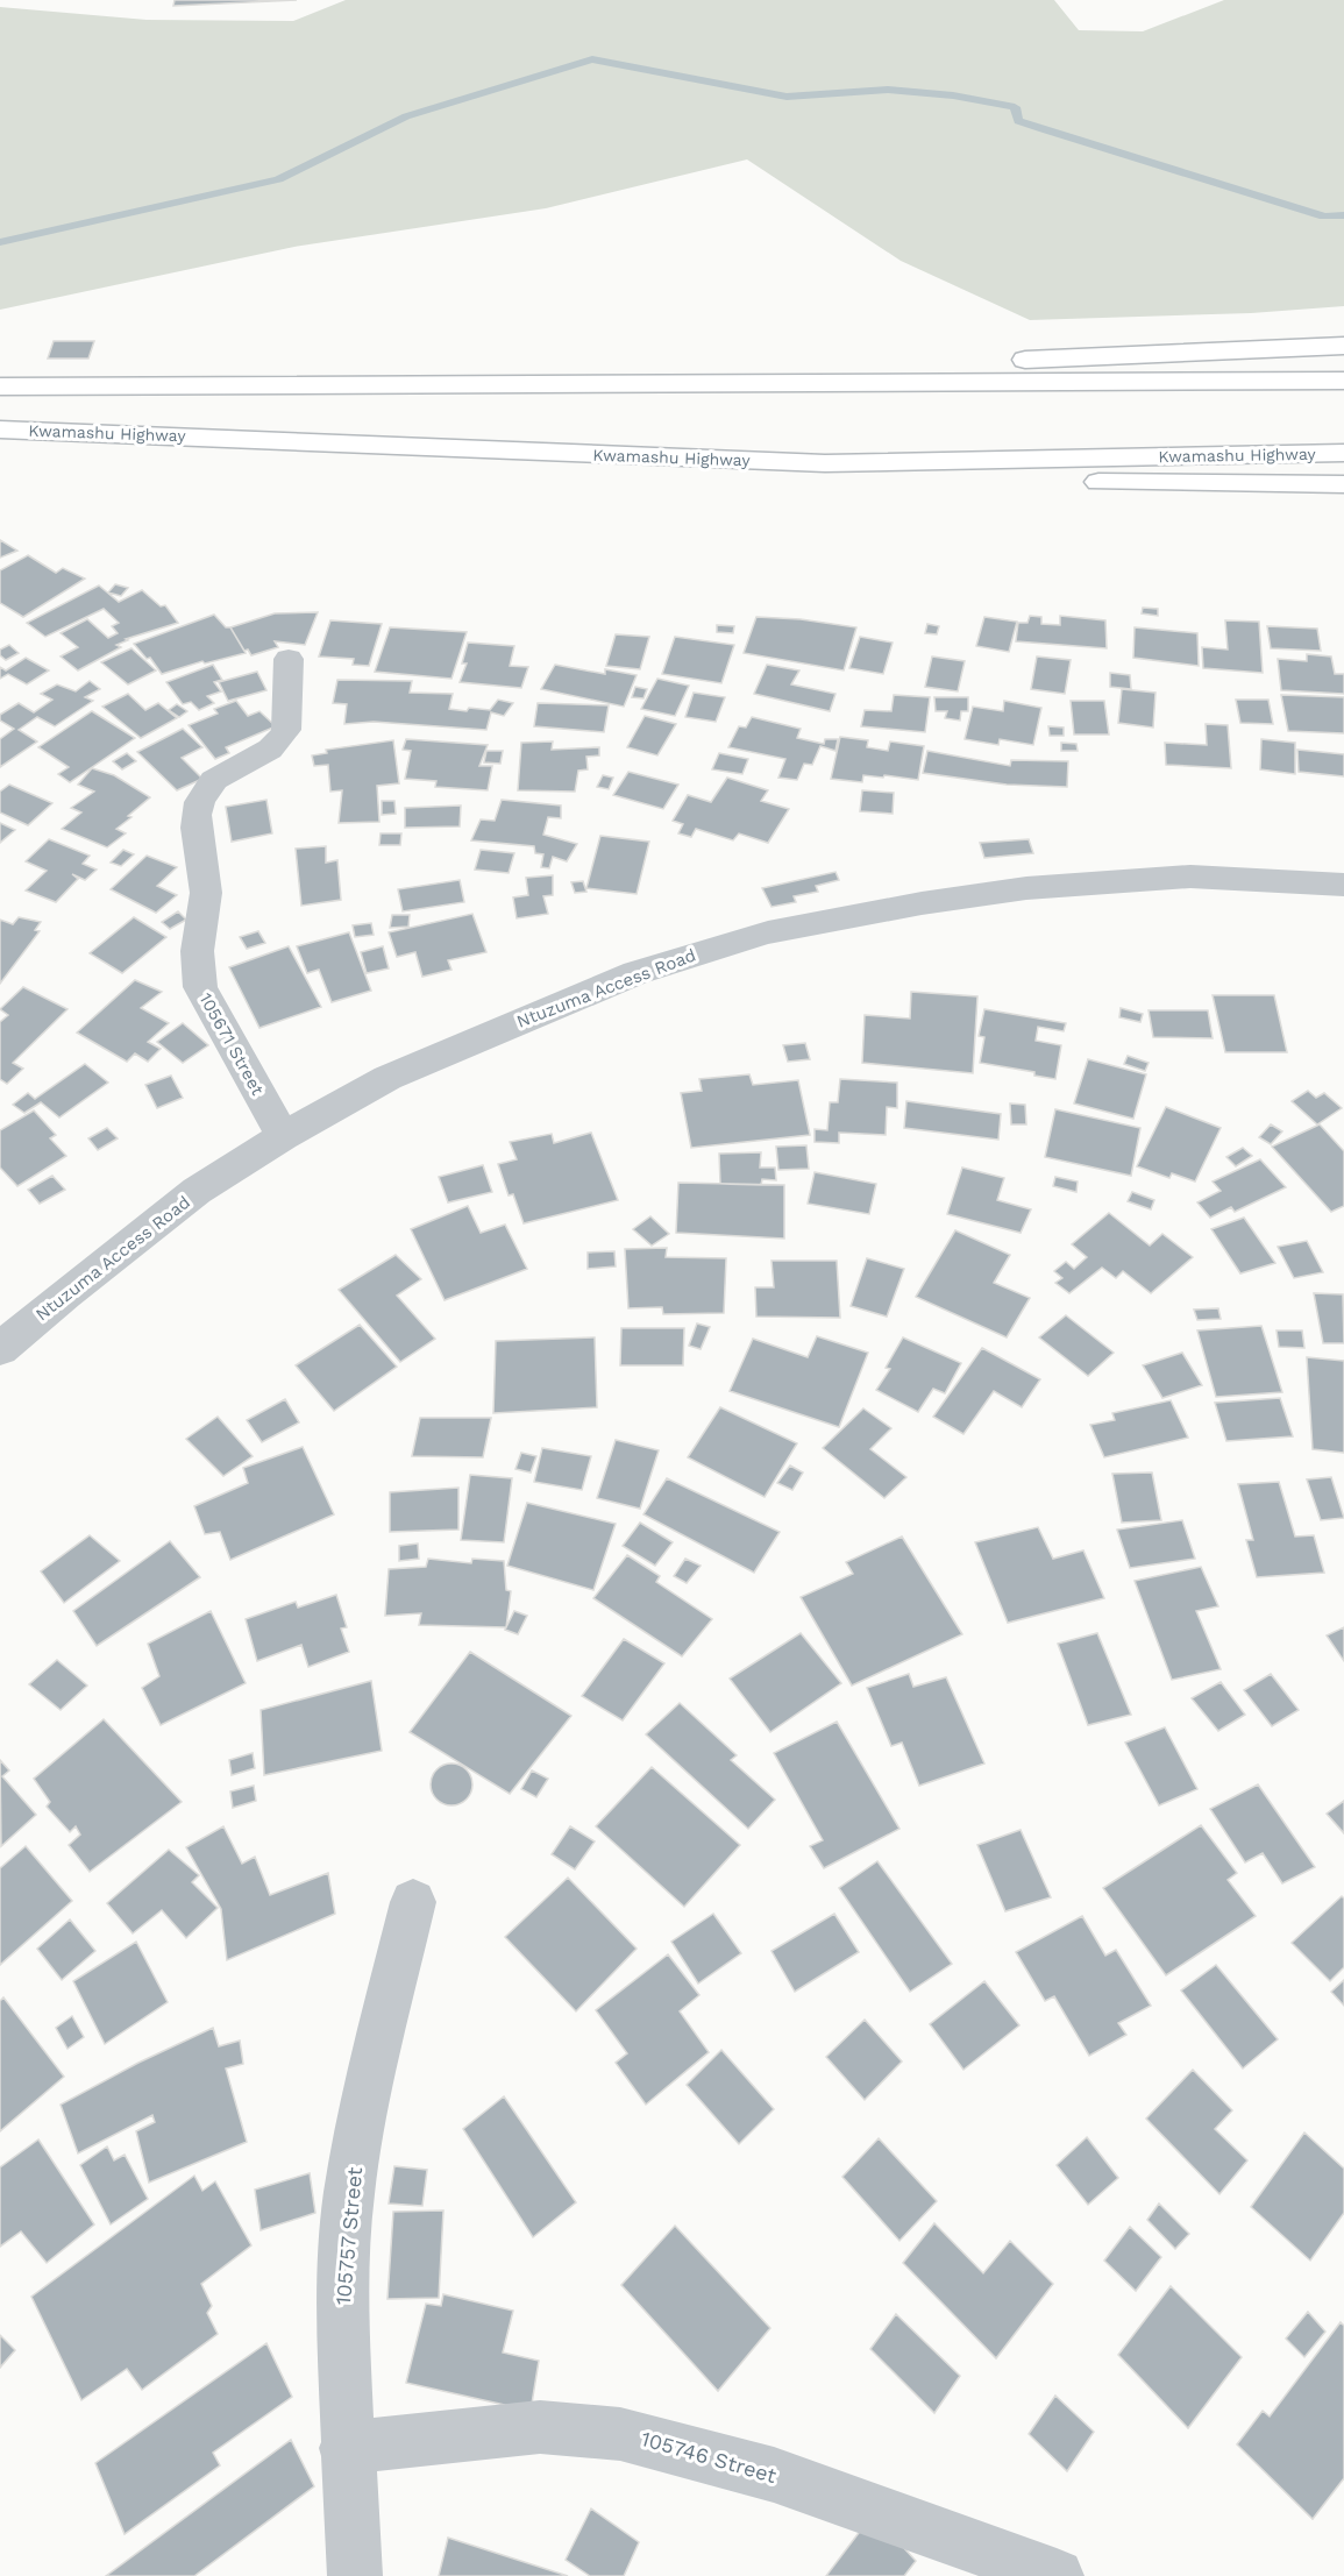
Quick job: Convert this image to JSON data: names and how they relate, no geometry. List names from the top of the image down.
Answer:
{
  "streets": {
    "main road": ["Kwamashu Highway"],
    "street": [
      "Ntuzuma Access Road",
      "105671 Street",
      "105757 Street",
      "105746 Street"
    ]
  },
  "crossings": [
    ["Ntuzuma Access Road", "105671 Street"],
    ["105757 Street", "105746 Street"]
  ]
}
